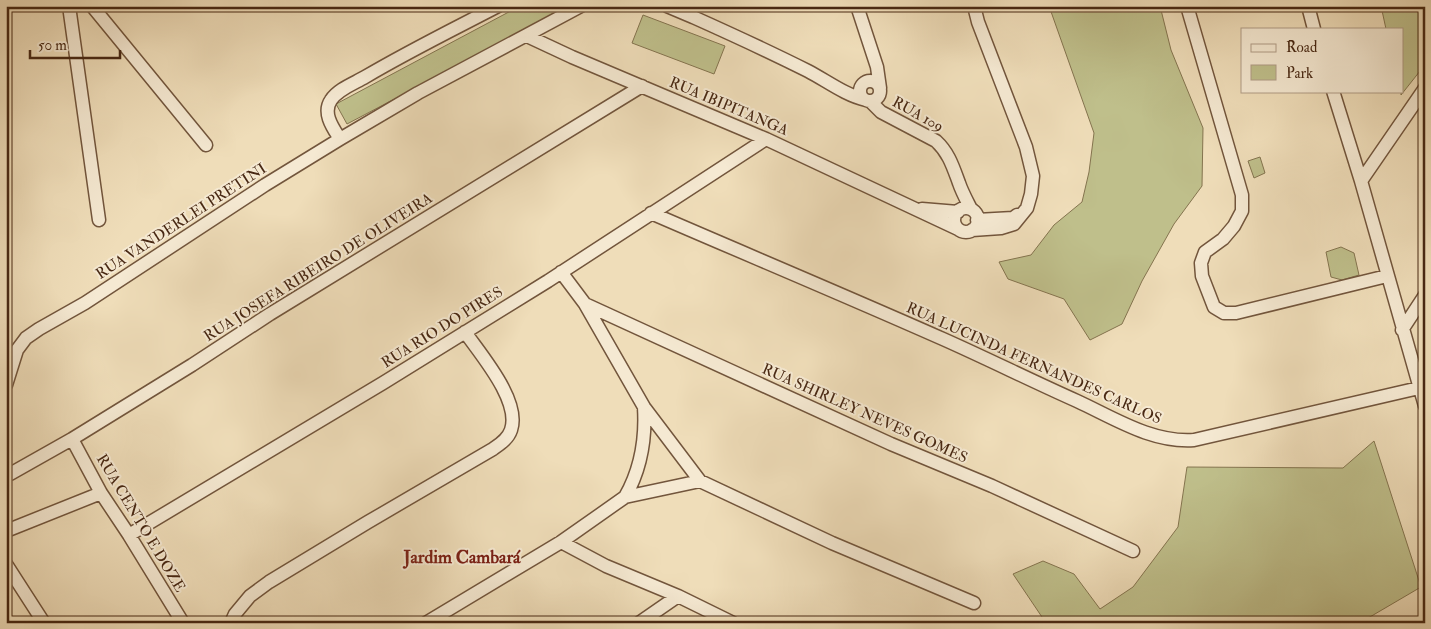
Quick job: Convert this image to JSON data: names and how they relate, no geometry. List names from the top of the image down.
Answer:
{
  "streets": {
    "street": [
      "RUA IBIPITANGA",
      "RUA 109",
      "RUA VANDERLEI PRETINI",
      "RUA JOSEFA RIBEIRO DE OLIVEIRA",
      "RUA RIO DO PIRES",
      "RUA LUCINDA FERNANDES CARLOS",
      "RUA SHIRLEY NEVES GOMES",
      "RUA CENTO E DOZE"
    ]
  },
  "crossings": [
    ["RUA IBIPITANGA", "RUA 109"],
    ["RUA IBIPITANGA", "RUA VANDERLEI PRETINI"],
    ["RUA IBIPITANGA", "RUA JOSEFA RIBEIRO DE OLIVEIRA"],
    ["RUA IBIPITANGA", "RUA RIO DO PIRES"],
    ["RUA JOSEFA RIBEIRO DE OLIVEIRA", "RUA CENTO E DOZE"],
    ["RUA RIO DO PIRES", "RUA LUCINDA FERNANDES CARLOS"],
    ["RUA RIO DO PIRES", "RUA CENTO E DOZE"]
  ],
  "districts": ["Jardim Cambará"],
  "legend": ["Road", "Park"],
  "scale_bar": "50 m"
}
